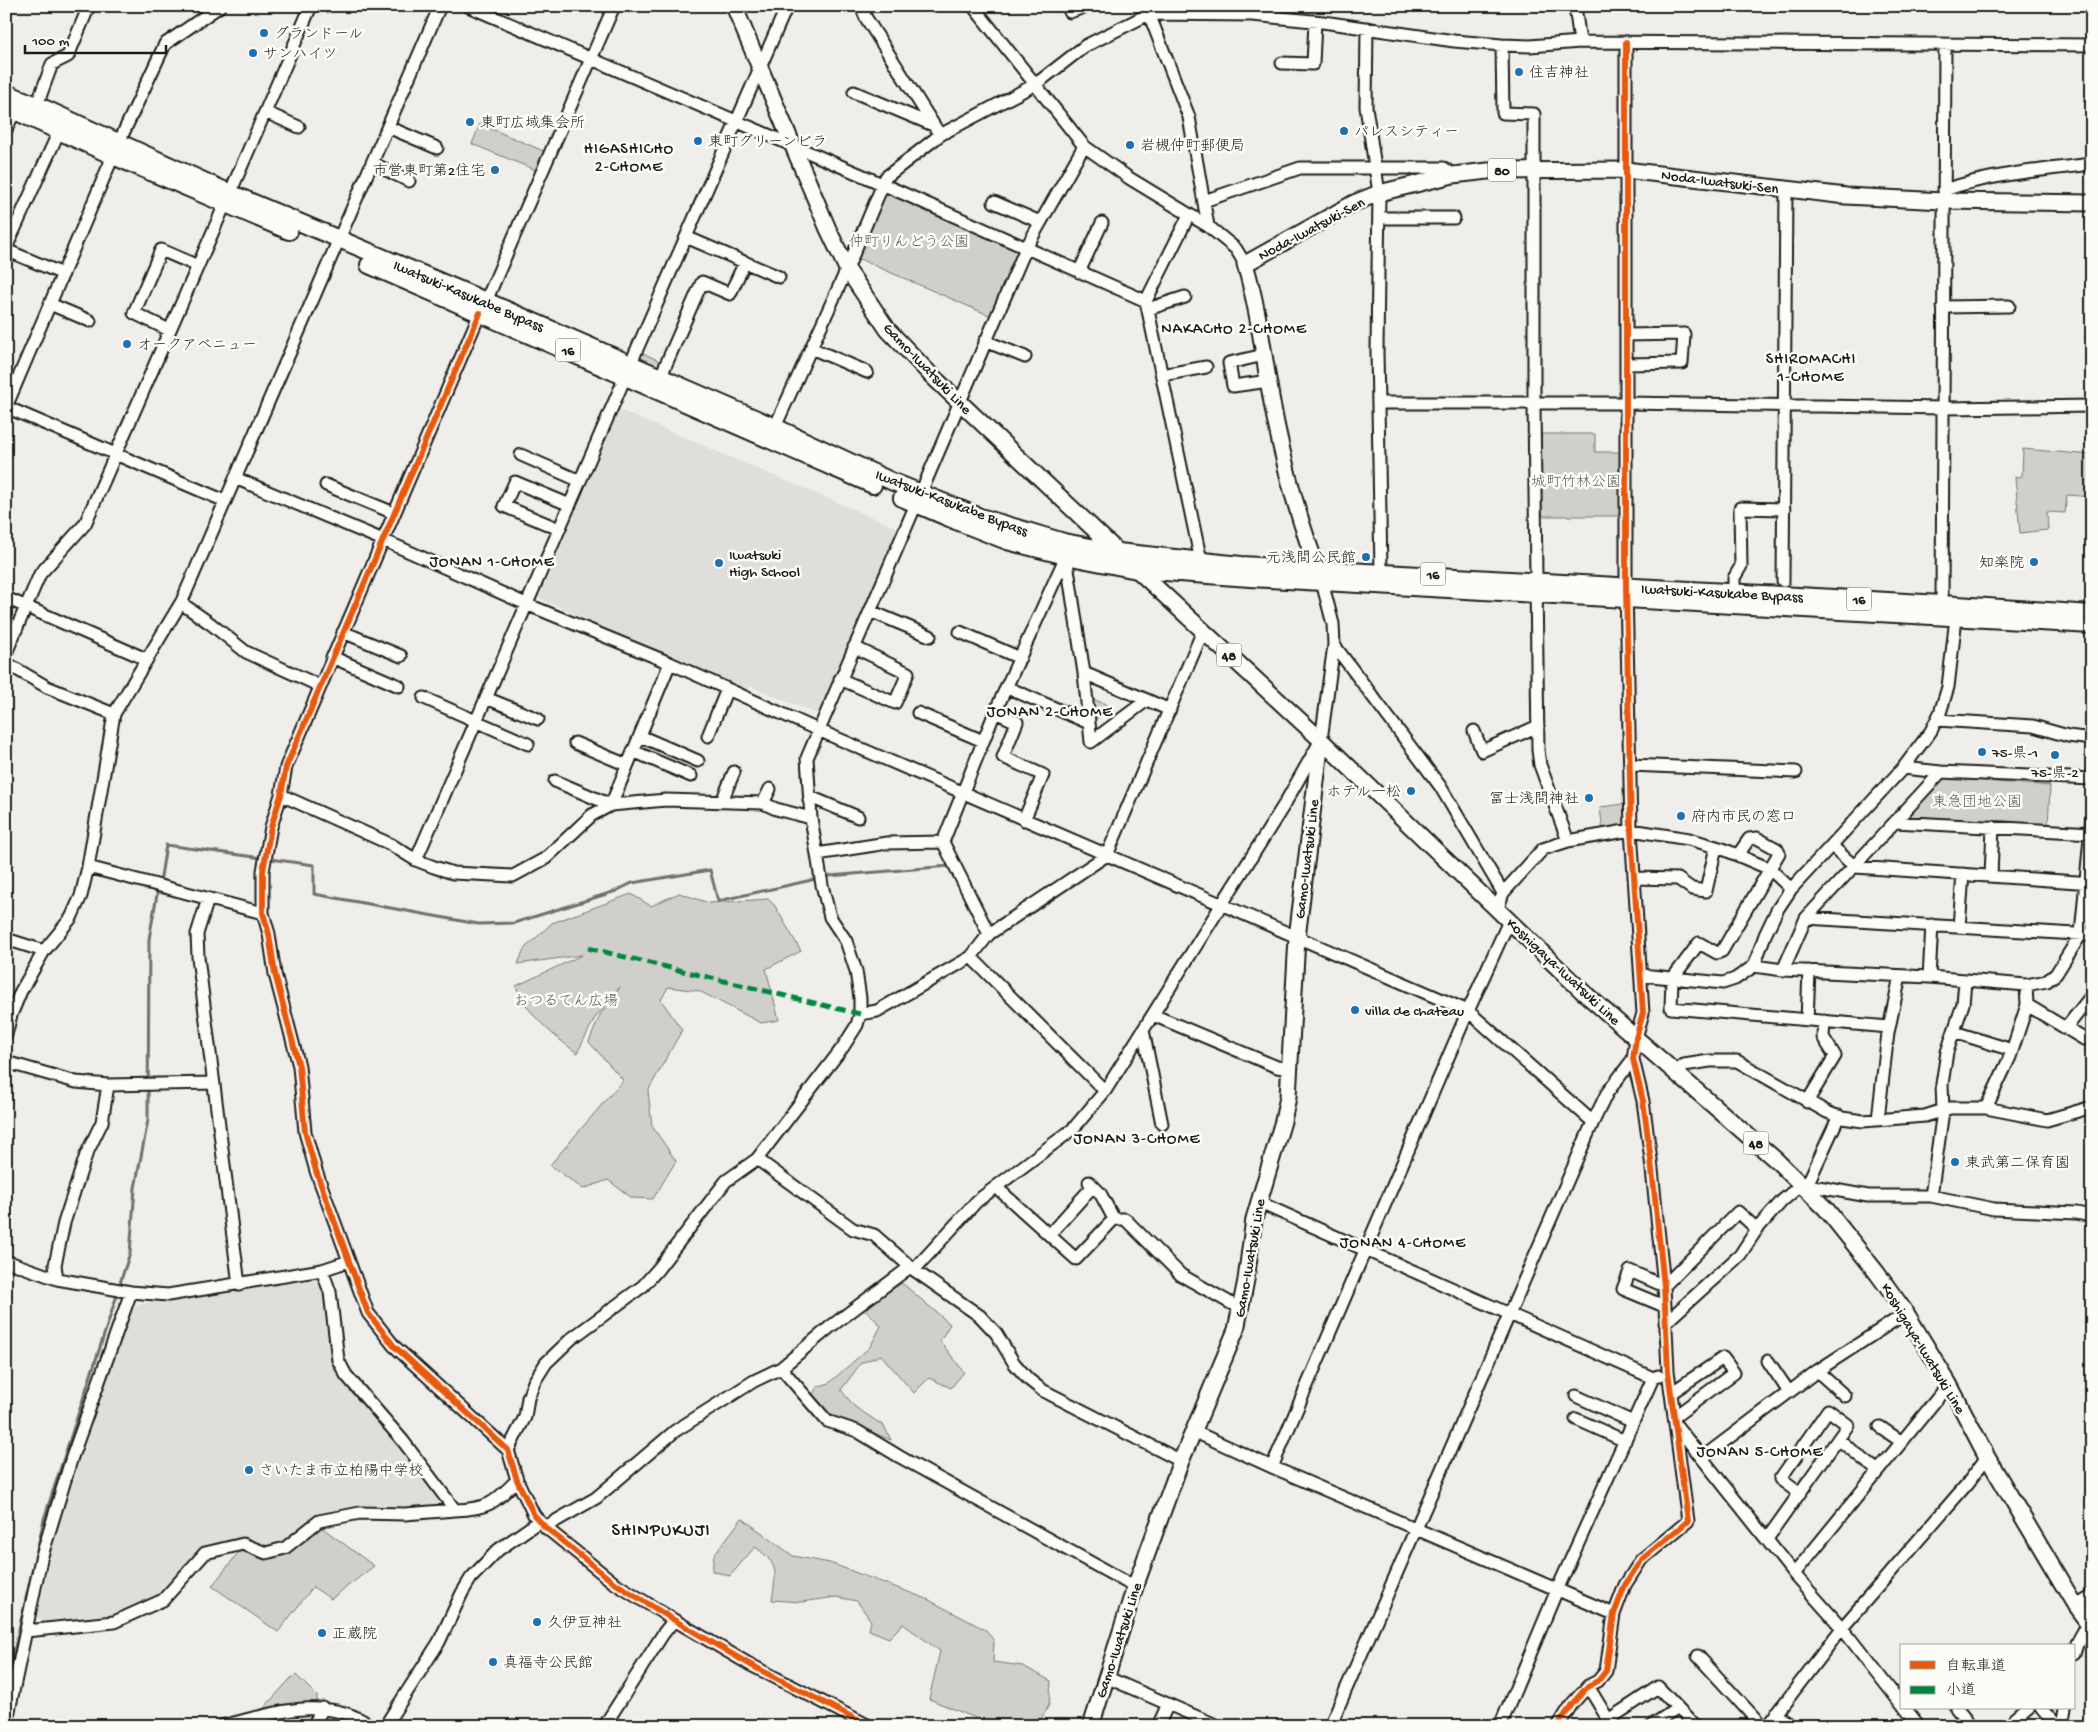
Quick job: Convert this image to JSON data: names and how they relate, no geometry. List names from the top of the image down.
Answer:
{
  "streets": {
    "highway": ["Iwatsuki-Kasukabe Bypass", "16"],
    "main road": [
      "80",
      "Noda-Iwatsuki-Sen",
      "Gamo-Iwatsuki Line",
      "48",
      "Koshigaya-Iwatsuki Line"
    ]
  },
  "crossings": [
    ["Noda-Iwatsuki-Sen", "Iwatsuki-Kasukabe Bypass"],
    ["Iwatsuki-Kasukabe Bypass", "Gamo-Iwatsuki Line"],
    ["Iwatsuki-Kasukabe Bypass", "Koshigaya-Iwatsuki Line"],
    ["Gamo-Iwatsuki Line", "Koshigaya-Iwatsuki Line"]
  ],
  "districts": [
    "HIGASHICHO 2-CHOME",
    "NAKACHO 2-CHOME",
    "SHIROMACHI 1-CHOME",
    "JONAN 1-CHOME",
    "JONAN 2-CHOME",
    "JONAN 3-CHOME",
    "JONAN 4-CHOME",
    "JONAN 5-CHOME",
    "SHINPUKUJI"
  ],
  "parks": [
    "仲町りんどう公園",
    "城町竹林公園",
    "東急団地公園",
    "おつるてん広場"
  ],
  "places": [
    "グランドール",
    "サンハイツ",
    "住吉神社",
    "東町広域集会所",
    "パレスシティー",
    "東町グリーンビラ",
    "岩槻仲町郵便局",
    "市営東町第2住宅",
    "オークアベニュー",
    "元浅間公民館",
    "知楽院",
    "Iwatsuki High School",
    "75-県-1",
    "75-県-2",
    "ホテル一松",
    "冨士浅間神社",
    "府内市民の窓口",
    "villa de chateau",
    "東武第二保育園",
    "さいたま市立柏陽中学校",
    "久伊豆神社",
    "正蔵院",
    "真福寺公民館"
  ],
  "legend": ["自転車道", "小道"],
  "scale_bar": "100 m"
}
